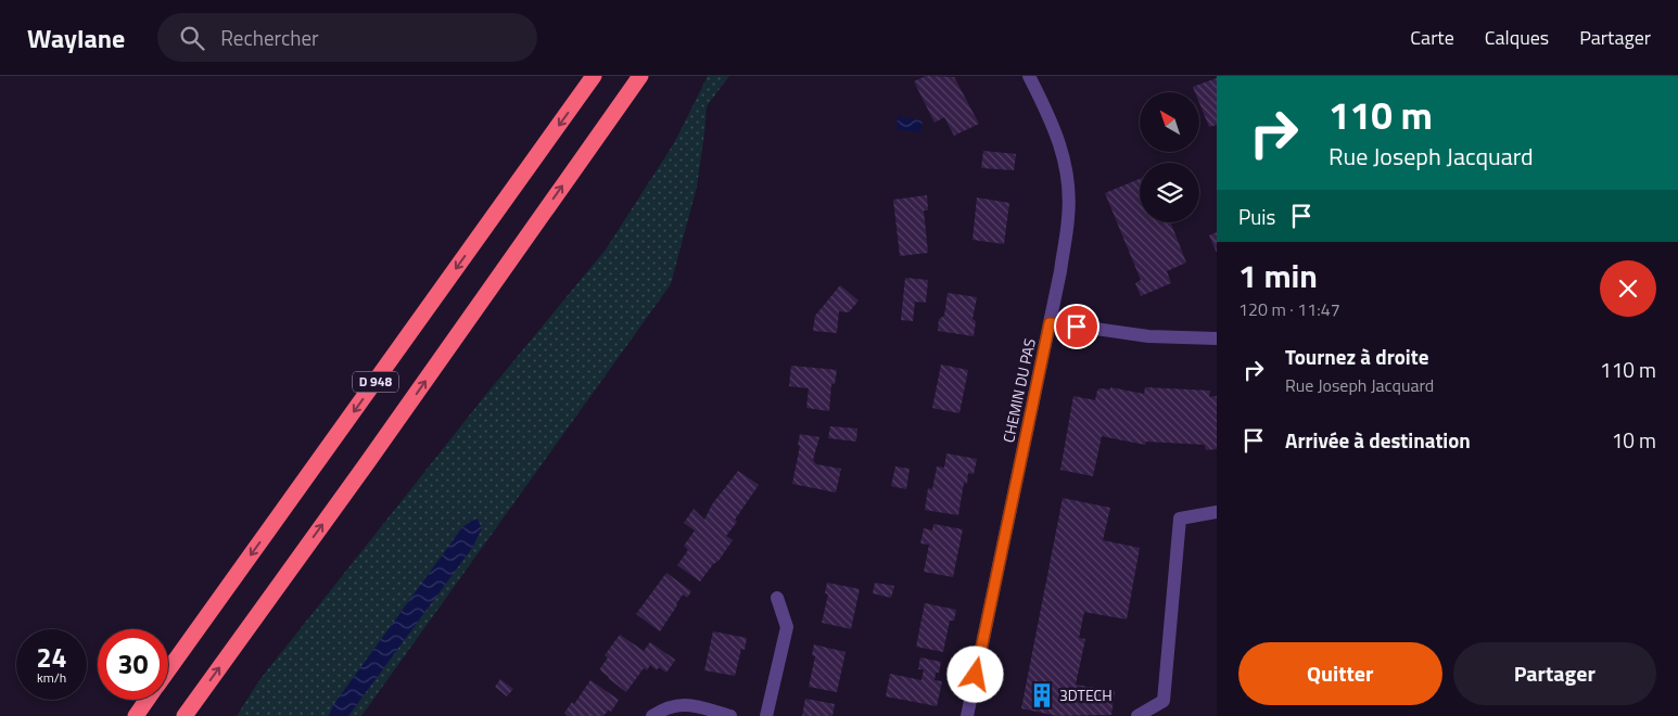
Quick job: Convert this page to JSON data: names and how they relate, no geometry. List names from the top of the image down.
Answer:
{
  "streets": {
    "highway": ["D 948"],
    "street": ["CHEMIN DU PAS"]
  },
  "places": {
    "building": ["3DTECH"]
  },
  "north": "top left",
  "page": {
    "header": "Waylane",
    "search": "Rechercher",
    "nav": ["Carte", "Calques", "Partager"],
    "turn": ["110 m", "Rue Joseph Jacquard"],
    "then": "Puis",
    "heading": ["1 min", "120 m · 11:47"],
    "list": [
      {
        "name": "Tournez à droite",
        "note": "Rue Joseph Jacquard",
        "value": "110 m"
      },
      {
        "name": "Arrivée à destination",
        "value": "10 m"
      }
    ],
    "speed": "24 km/h",
    "limit": "30",
    "buttons": ["Quitter", "Partager"]
  }
}
